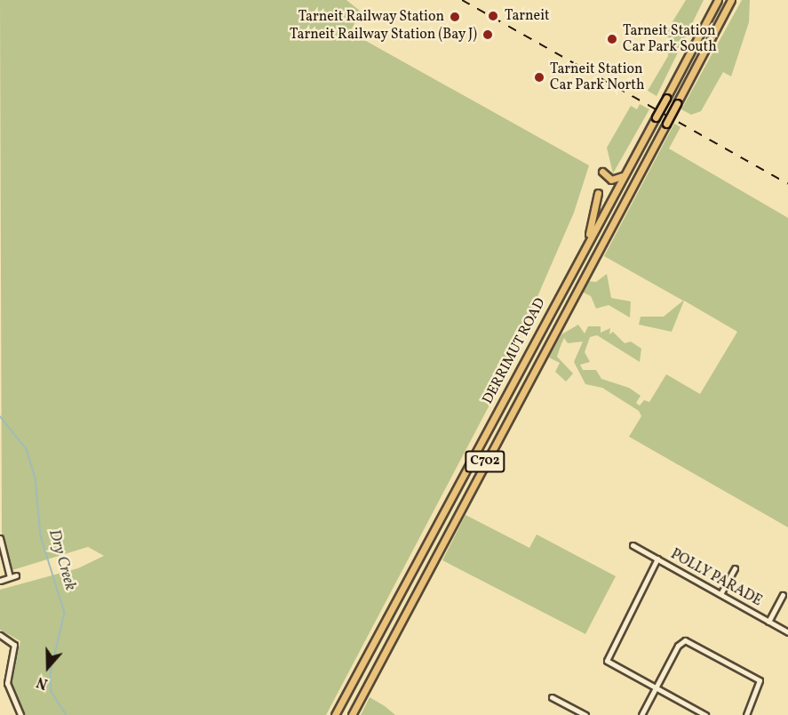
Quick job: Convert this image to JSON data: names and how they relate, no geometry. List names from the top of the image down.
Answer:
{
  "streets": {
    "main road": ["DERRIMUT ROAD", "C702"],
    "street": ["POLLY PARADE"]
  },
  "water": ["Dry Creek"],
  "places": [
    "Tarneit",
    "Tarneit Railway Station",
    "Tarneit Railway Station (Bay J)",
    "Tarneit Station Car Park South",
    "Tarneit Station Car Park North"
  ],
  "north": "bottom"
}
